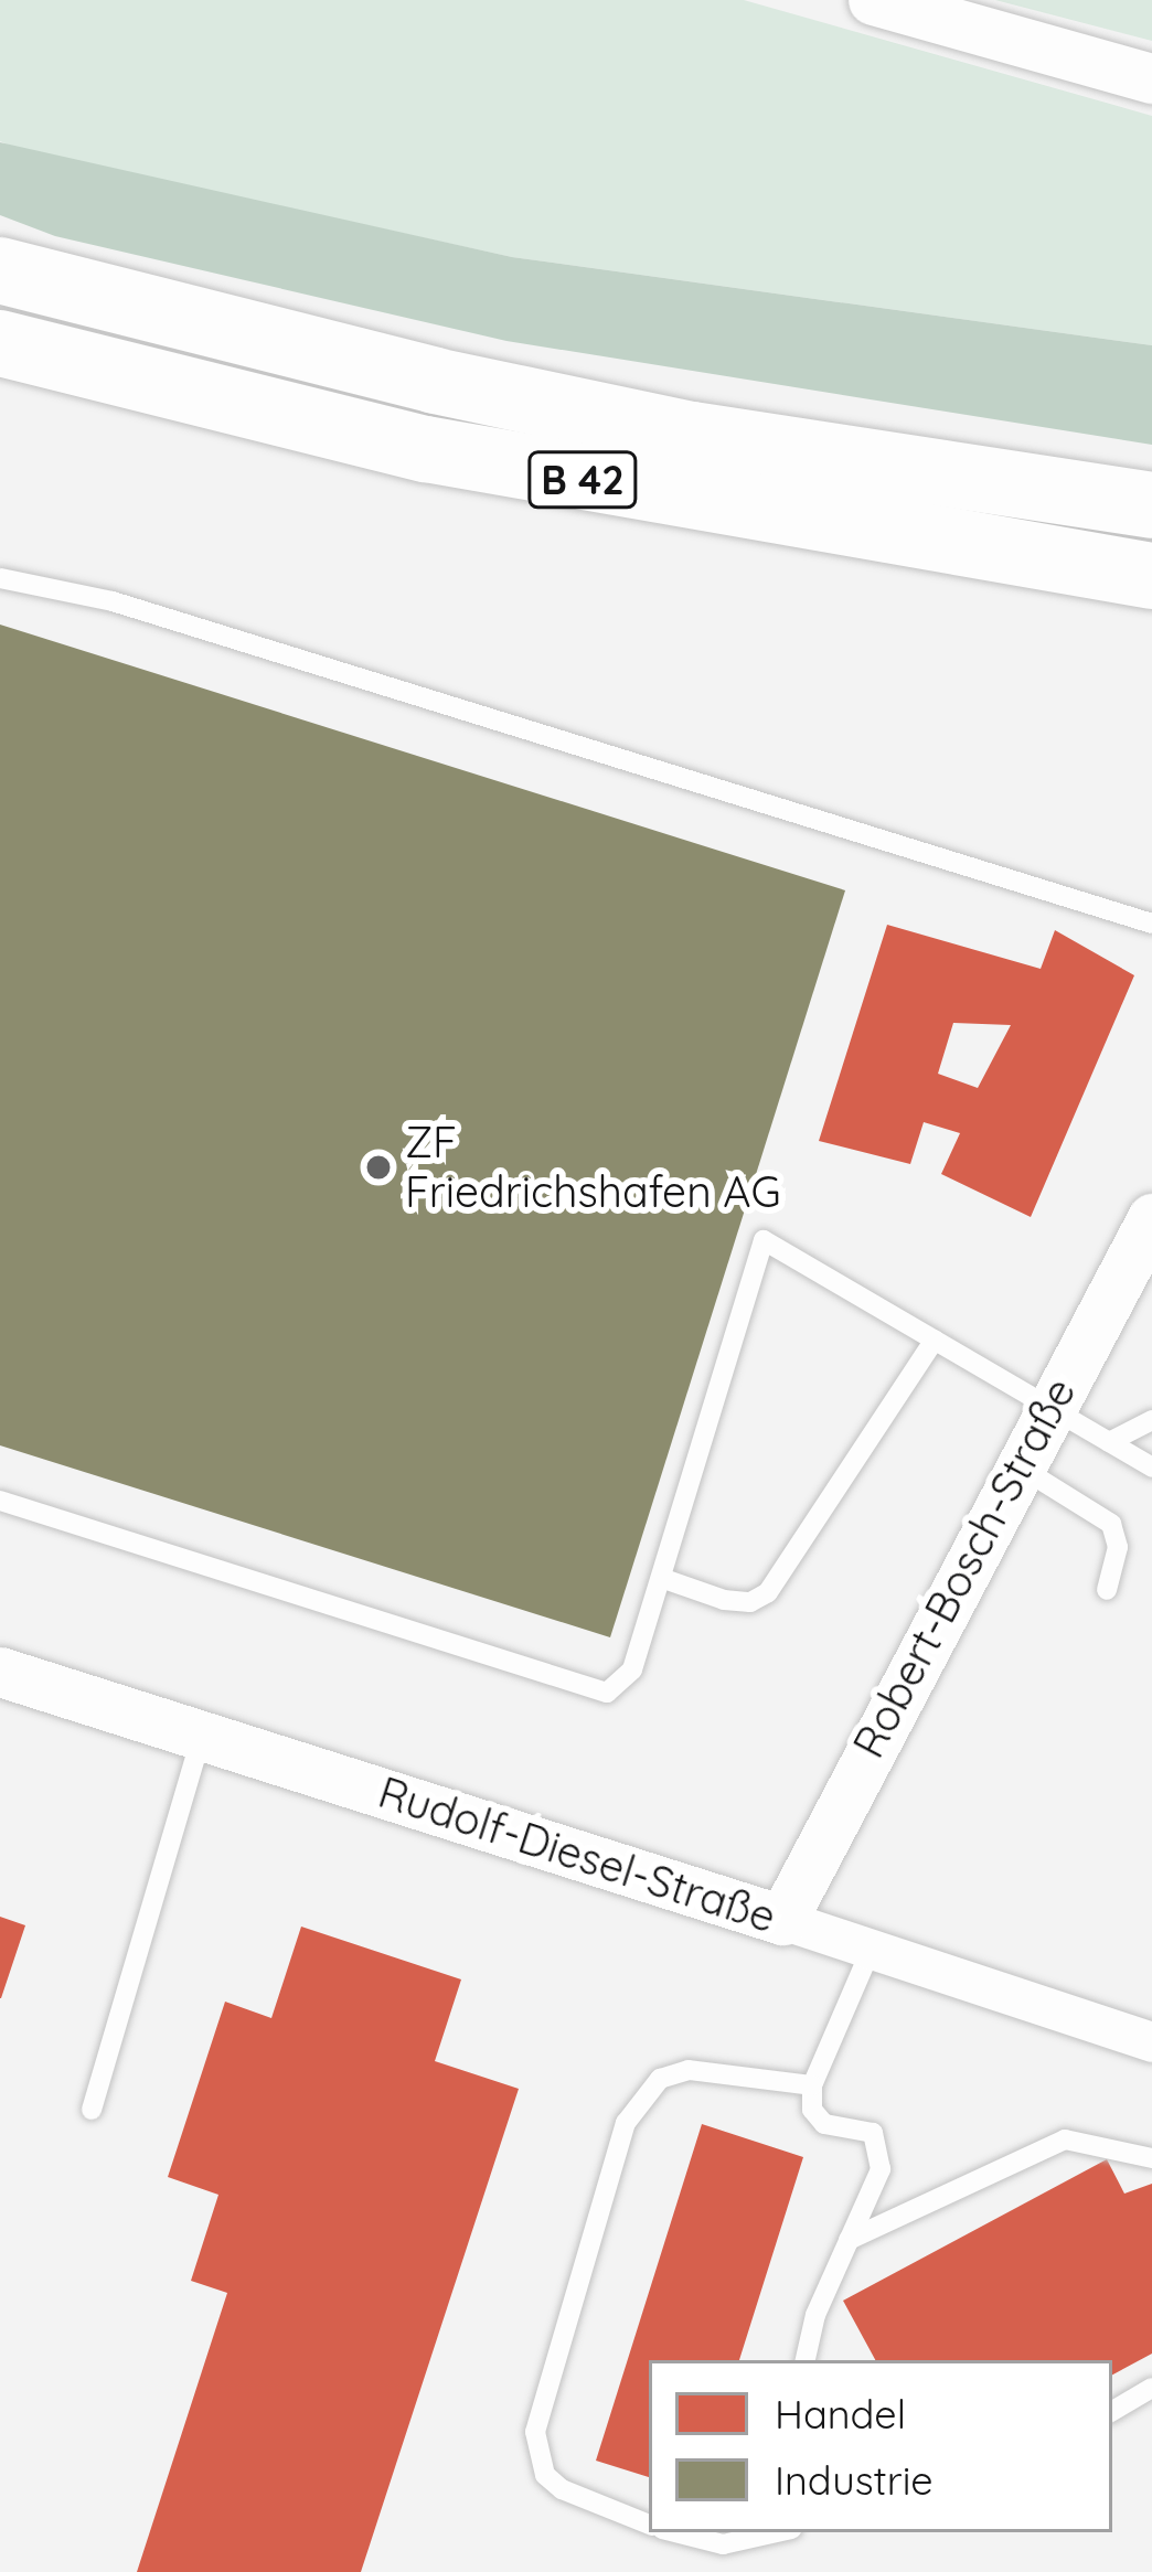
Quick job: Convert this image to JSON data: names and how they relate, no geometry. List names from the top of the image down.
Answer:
{
  "streets": {
    "highway": ["B 42"],
    "street": ["Robert-Bosch-Straße", "Rudolf-Diesel-Straße"]
  },
  "crossings": [
    ["Robert-Bosch-Straße", "Rudolf-Diesel-Straße"]
  ],
  "places": ["ZF Friedrichshafen AG"],
  "legend": ["Handel", "Industrie"]
}
